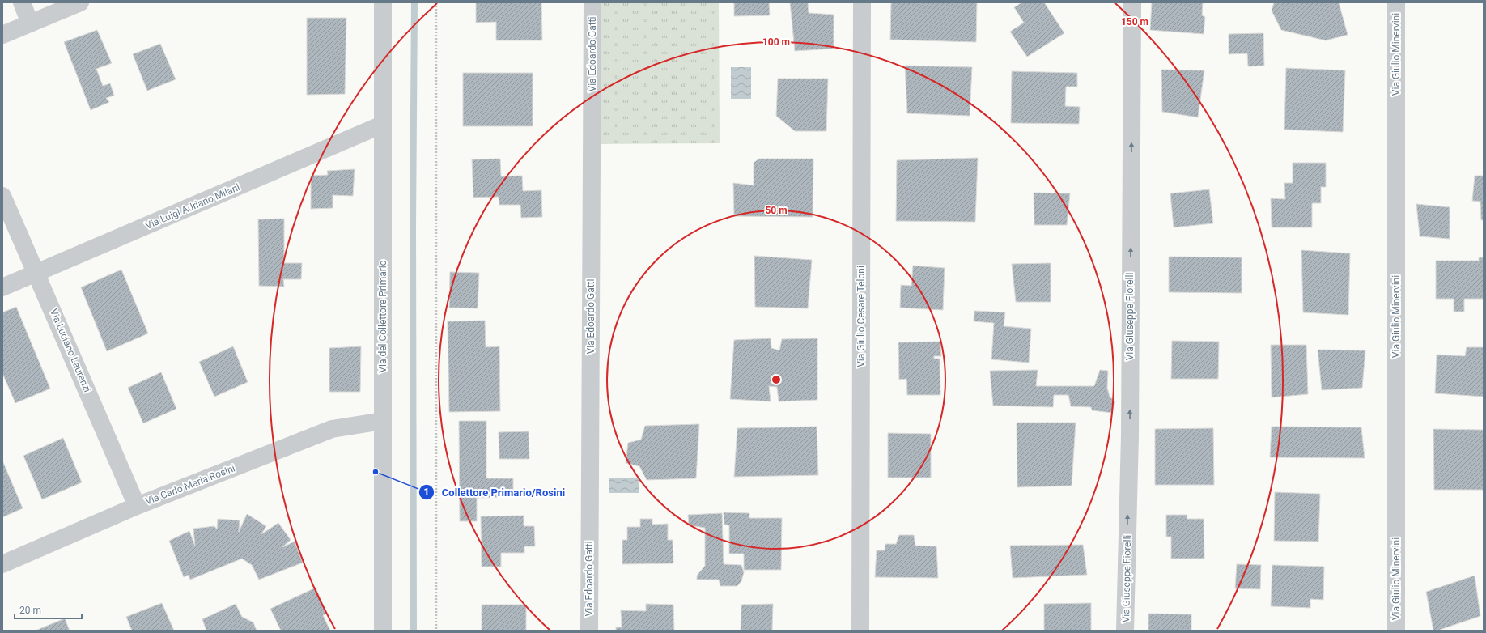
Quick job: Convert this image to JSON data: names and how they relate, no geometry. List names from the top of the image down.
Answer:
{
  "streets": {
    "street": [
      "Via Edoardo Gatti",
      "Via Giulio Minervini",
      "Via Luigi Adriano Milani",
      "Via del Collettore Primario",
      "Via Giulio Cesare Teloni",
      "Via Giuseppe Fiorelli",
      "Via Luciano Laurenzi",
      "Via Carlo Maria Rosini"
    ]
  },
  "crossings": [
    ["Via Luigi Adriano Milani", "Via del Collettore Primario"],
    ["Via Luigi Adriano Milani", "Via Luciano Laurenzi"],
    ["Via del Collettore Primario", "Via Carlo Maria Rosini"],
    ["Via Luciano Laurenzi", "Via Carlo Maria Rosini"]
  ],
  "one_way": ["Via Giuseppe Fiorelli"],
  "places": ["Collettore Primario/Rosini"],
  "scale_bar": "20 m",
  "rings": ["150 m", "100 m", "50 m"]
}
